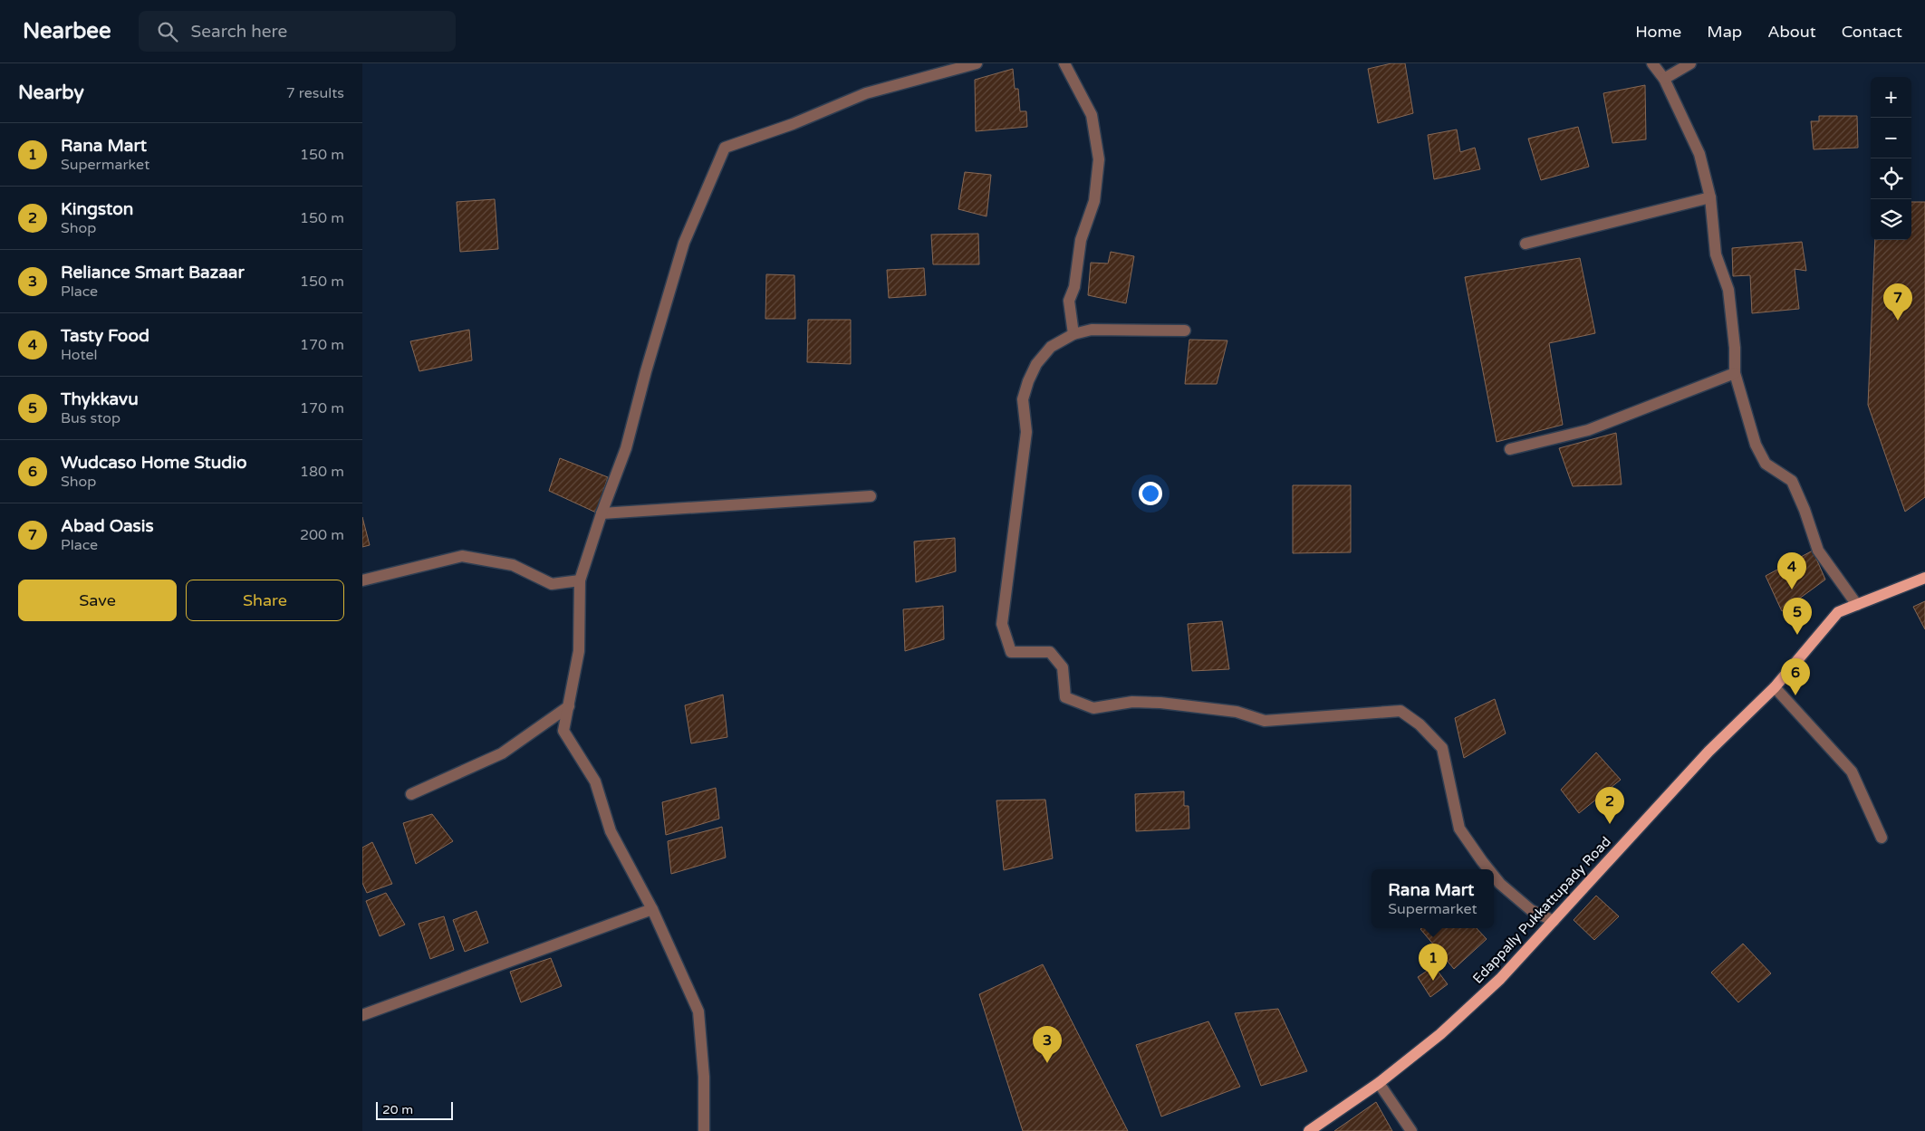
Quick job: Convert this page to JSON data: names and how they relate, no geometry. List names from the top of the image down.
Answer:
{
  "streets": {
    "main road": ["Edappally Pukkattupady Road"]
  },
  "scale_bar": "20 m",
  "page": {
    "header": "Nearbee",
    "search": "Search here",
    "nav": [
      "Home",
      "Map",
      "About",
      "Contact"
    ],
    "heading": ["Nearby", "7 results"],
    "map_buttons": ["+", "−"],
    "list": [
      {
        "mark": "1",
        "name": "Rana Mart",
        "note": "Supermarket",
        "value": "150 m"
      },
      {
        "mark": "2",
        "name": "Kingston",
        "note": "Shop",
        "value": "150 m"
      },
      {
        "mark": "3",
        "name": "Reliance Smart Bazaar",
        "note": "Place",
        "value": "150 m"
      },
      {
        "mark": "4",
        "name": "Tasty Food",
        "note": "Hotel",
        "value": "170 m"
      },
      {
        "mark": "5",
        "name": "Thykkavu",
        "note": "Bus stop",
        "value": "170 m"
      },
      {
        "mark": "6",
        "name": "Wudcaso Home Studio",
        "note": "Shop",
        "value": "180 m"
      },
      {
        "mark": "7",
        "name": "Abad Oasis",
        "note": "Place",
        "value": "200 m"
      }
    ],
    "pins": [
      "7",
      "4",
      "5",
      "6",
      "2",
      "1",
      "3"
    ],
    "buttons": ["Save", "Share"],
    "popup": ["Rana Mart", "Supermarket"],
    "scale": "20 m"
  }
}
